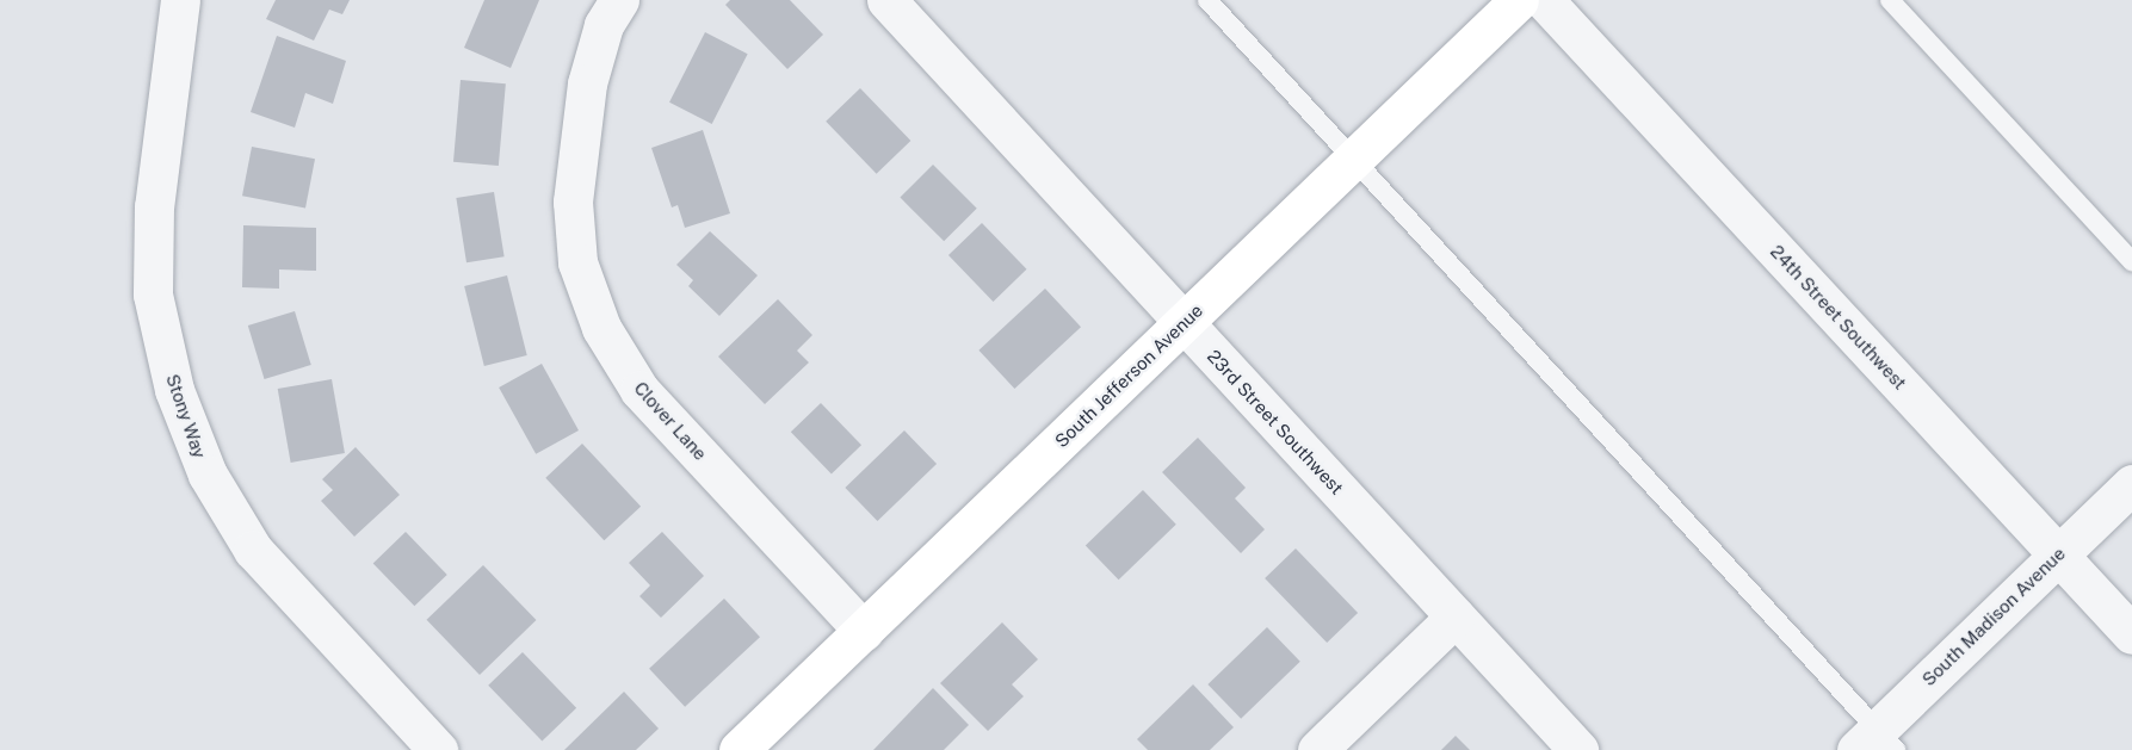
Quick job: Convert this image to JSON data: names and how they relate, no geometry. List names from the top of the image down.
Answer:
{
  "streets": {
    "street": [
      "24th Street Southwest",
      "South Jefferson Avenue",
      "Stony Way",
      "Clover Lane",
      "23rd Street Southwest",
      "South Madison Avenue"
    ]
  },
  "crossings": [
    ["24th Street Southwest", "South Madison Avenue"],
    ["South Jefferson Avenue", "Clover Lane"],
    ["South Jefferson Avenue", "23rd Street Southwest"]
  ]
}
